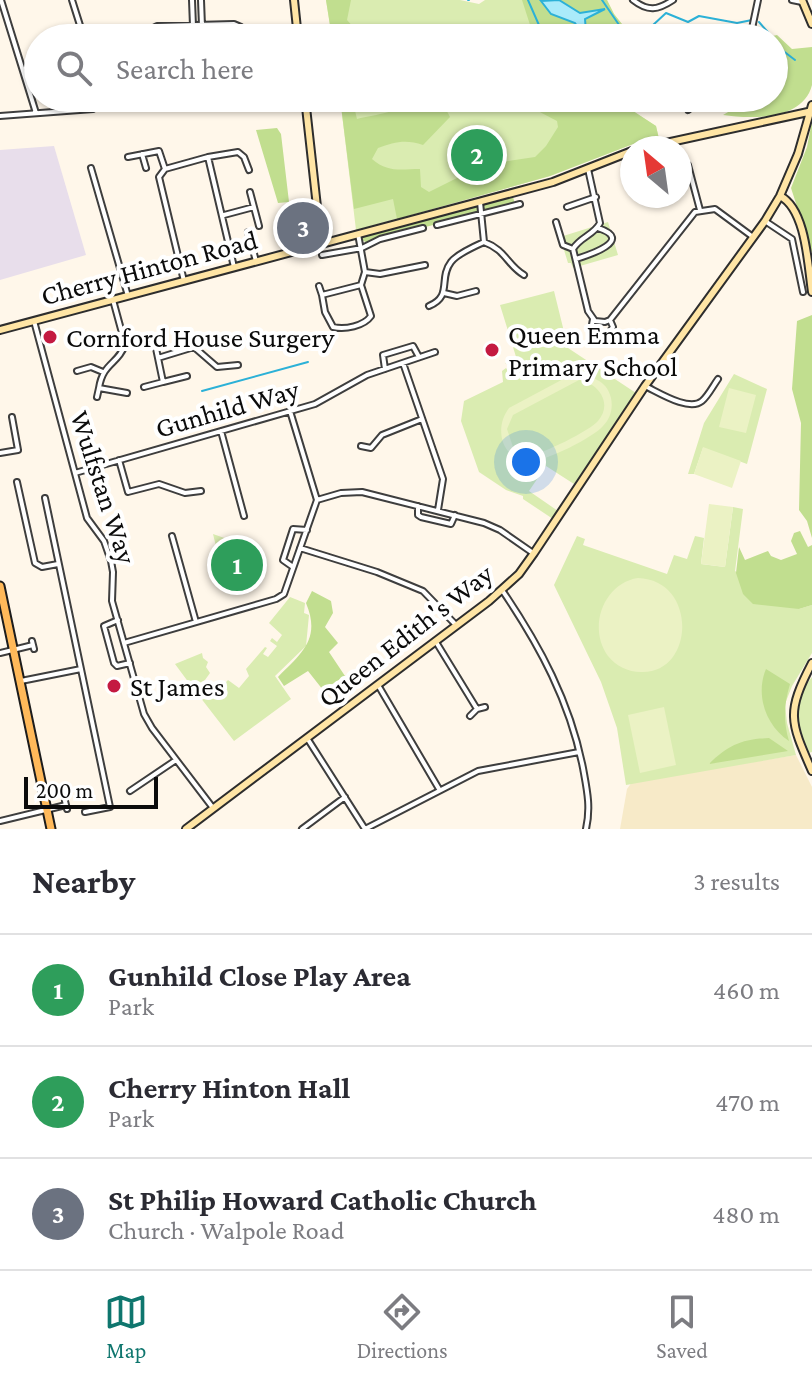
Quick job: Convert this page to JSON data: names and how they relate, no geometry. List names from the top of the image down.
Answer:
{
  "streets": {
    "street": [
      "Cherry Hinton Road",
      "Gunhild Way",
      "Wulfstan Way",
      "Queen Edith's Way"
    ]
  },
  "crossings": [
    ["Cherry Hinton Road", "Wulfstan Way"],
    ["Gunhild Way", "Wulfstan Way"],
    ["Wulfstan Way", "Queen Edith's Way"]
  ],
  "places": ["Cornford House Surgery", "Queen Emma Primary School", "St James"],
  "scale_bar": "200 m",
  "north": "top left",
  "page": {
    "search": "Search here",
    "pins": ["2", "3", "1"],
    "scale": "200 m",
    "heading": ["Nearby", "3 results"],
    "list": [
      {
        "mark": "1",
        "name": "Gunhild Close Play Area",
        "note": "Park",
        "value": "460 m"
      },
      {
        "mark": "2",
        "name": "Cherry Hinton Hall",
        "note": "Park",
        "value": "470 m"
      },
      {
        "mark": "3",
        "name": "St Philip Howard Catholic Church",
        "note": "Church · Walpole Road",
        "value": "480 m"
      }
    ],
    "nav": ["Map", "Directions", "Saved"]
  }
}
